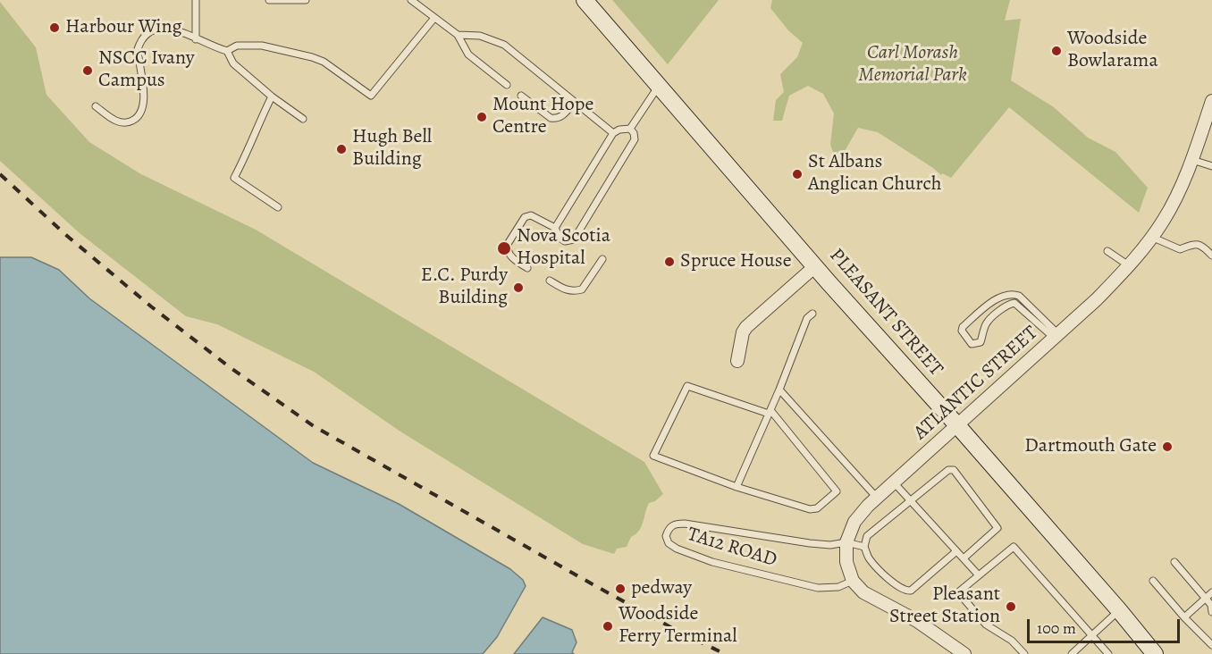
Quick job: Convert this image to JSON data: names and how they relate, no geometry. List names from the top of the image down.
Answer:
{
  "streets": {
    "main road": ["PLEASANT STREET"],
    "street": ["ATLANTIC STREET"],
    "lane": ["TA12 ROAD"]
  },
  "crossings": [
    ["PLEASANT STREET", "ATLANTIC STREET"],
    ["ATLANTIC STREET", "TA12 ROAD"]
  ],
  "parks": ["Carl Morash Memorial Park"],
  "places": [
    "Harbour Wing",
    "Woodside Bowlarama",
    "NSCC Ivany Campus",
    "Mount Hope Centre",
    "Hugh Bell Building",
    "St Albans Anglican Church",
    "Nova Scotia Hospital",
    "Spruce House",
    "E.C. Purdy Building",
    "Dartmouth Gate",
    "pedway",
    "Pleasant Street Station",
    "Woodside Ferry Terminal"
  ],
  "scale_bar": "100 m"
}
